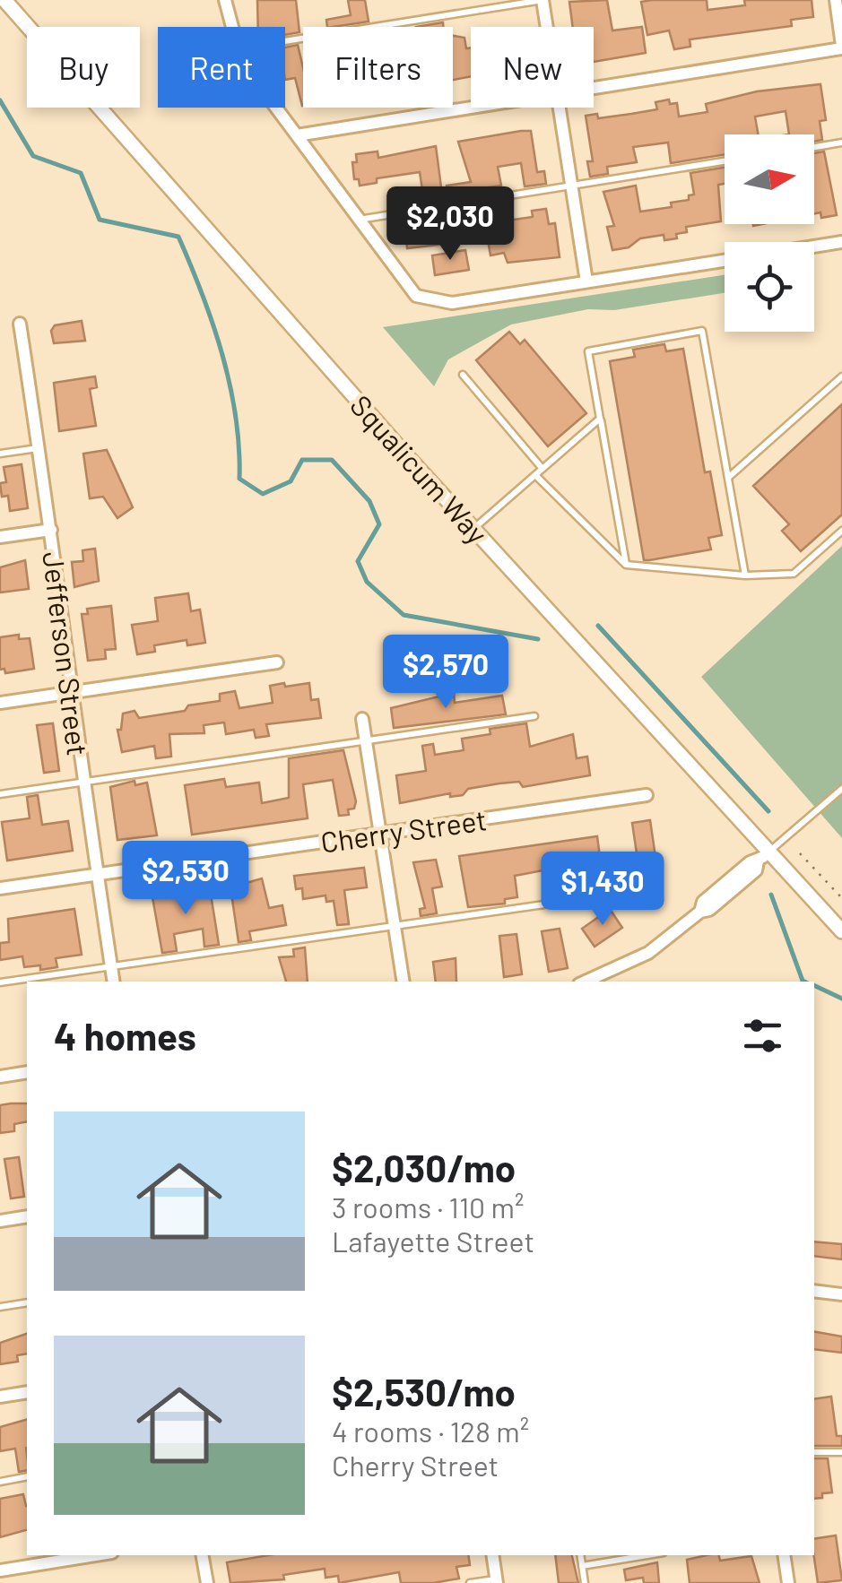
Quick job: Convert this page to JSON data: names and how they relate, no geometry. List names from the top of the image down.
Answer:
{
  "streets": {
    "street": ["Squalicum Way", "Jefferson Street", "Cherry Street"]
  },
  "crossings": [
    ["Jefferson Street", "Cherry Street"]
  ],
  "north": "right",
  "page": {
    "chip": [
      "Buy",
      "Rent",
      "Filters",
      "New"
    ],
    "price": [
      "$2,030",
      "$2,570",
      "$2,530",
      "$1,430"
    ],
    "heading": "4 homes",
    "list": [
      {
        "name": "$2,030/mo",
        "note": "3 rooms · 110 m² · Lafayette Street"
      },
      {
        "name": "$2,530/mo",
        "note": "4 rooms · 128 m² · Cherry Street"
      }
    ]
  }
}
